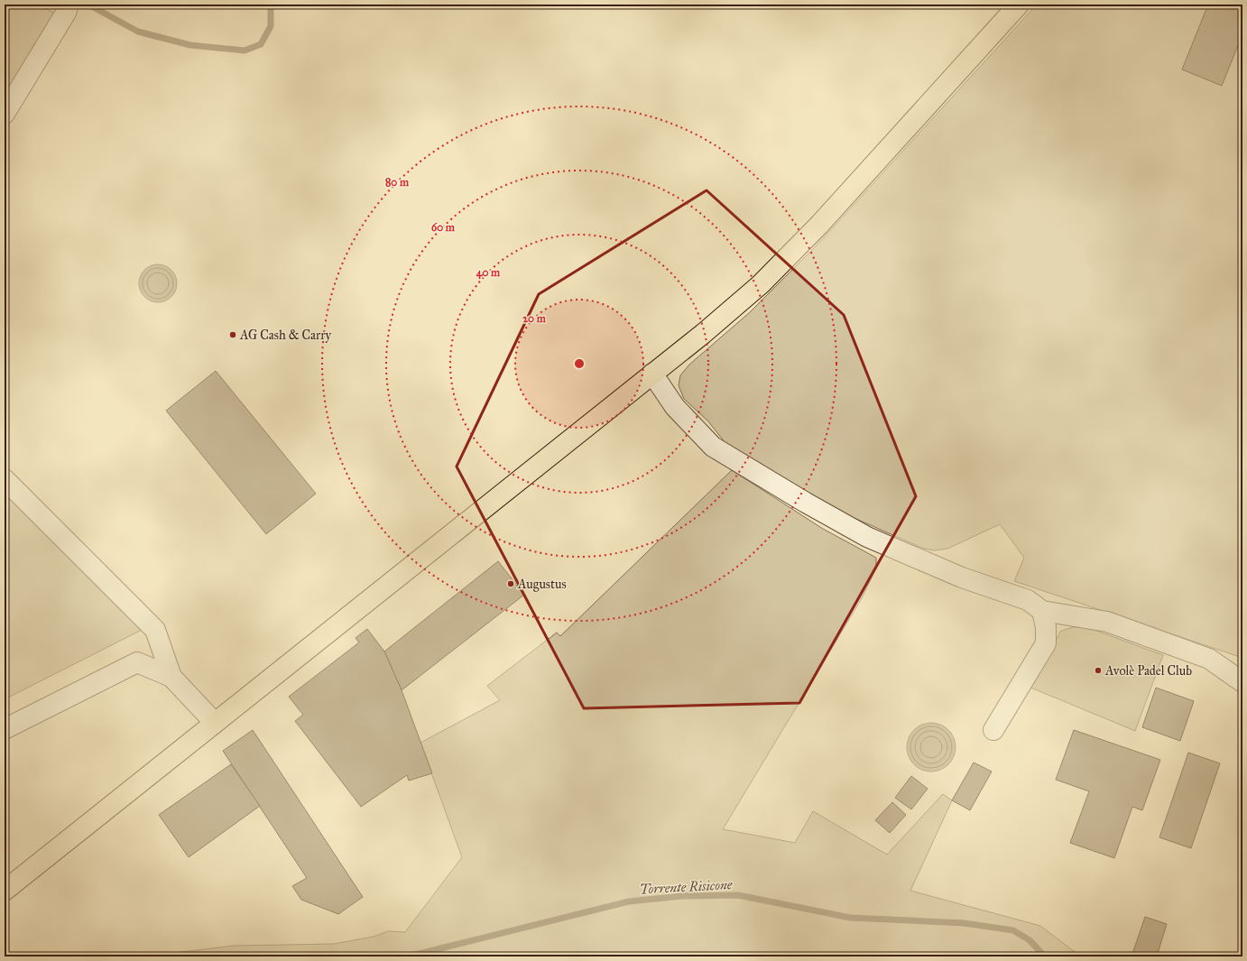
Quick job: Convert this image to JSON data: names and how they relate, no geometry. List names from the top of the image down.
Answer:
{
  "water": ["Torrente Risicone"],
  "places": ["AG Cash & Carry", "Augustus", "Avolè Padel Club"],
  "rings": [
    "80 m",
    "60 m",
    "40 m",
    "20 m"
  ]
}
